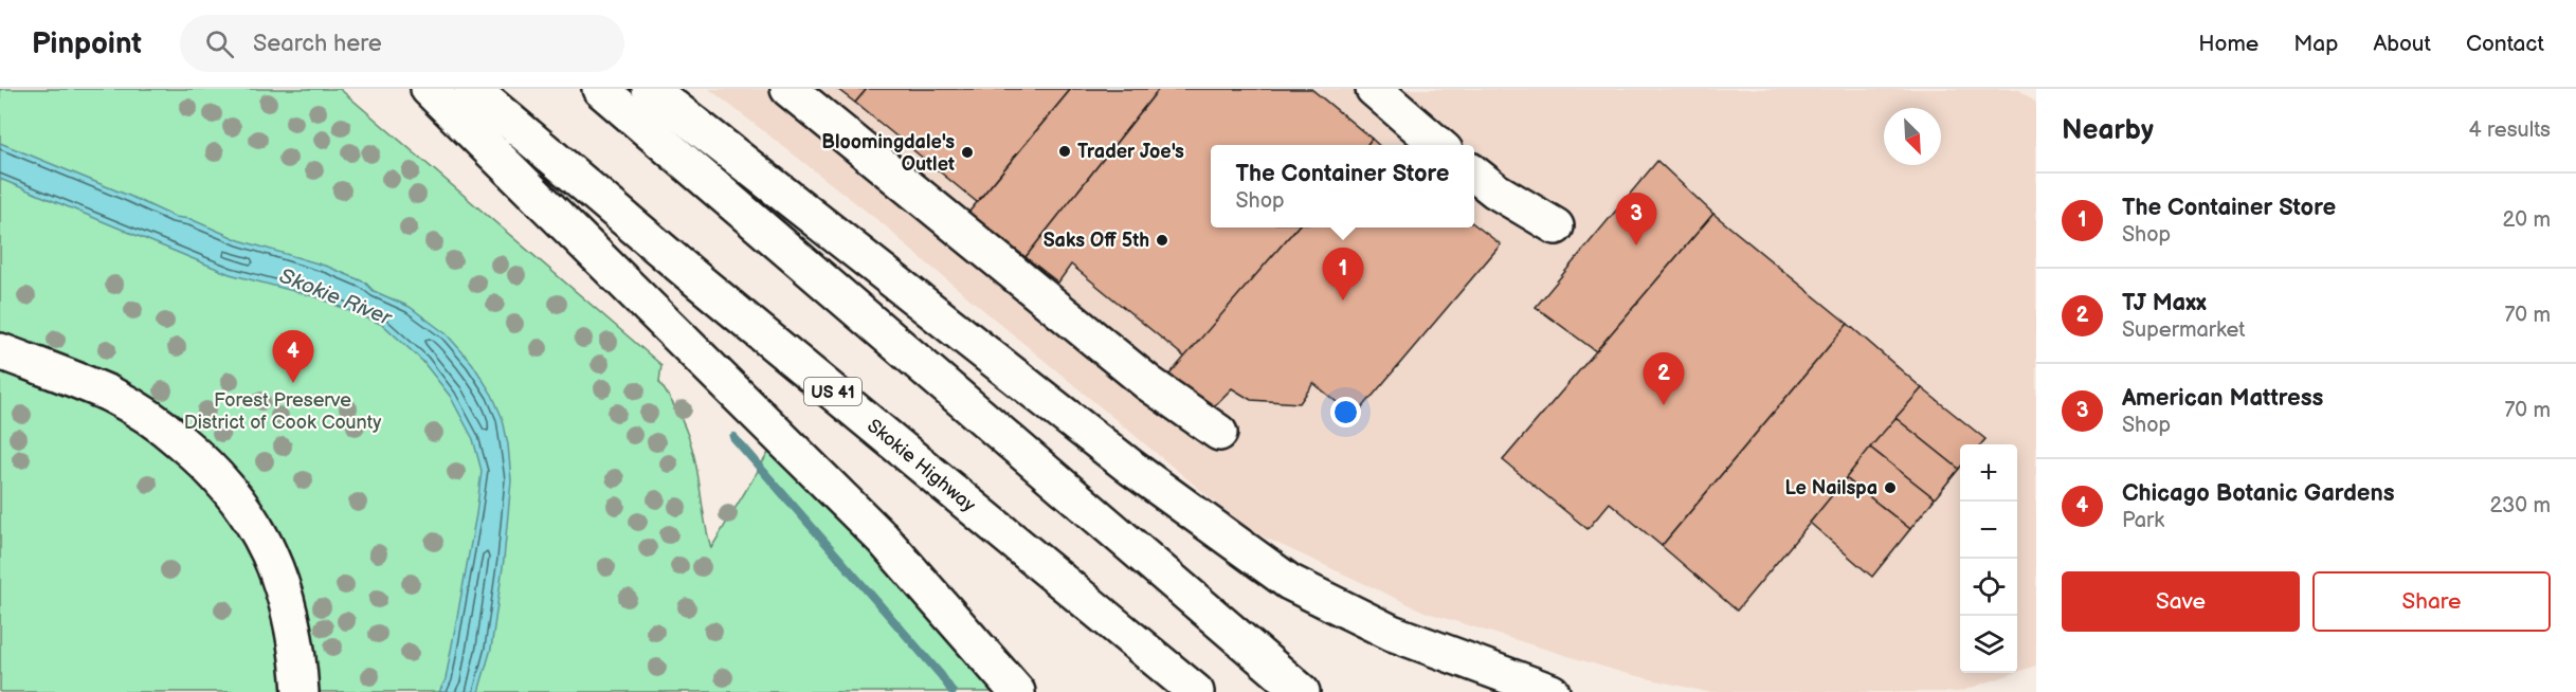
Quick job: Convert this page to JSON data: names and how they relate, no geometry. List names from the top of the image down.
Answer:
{
  "streets": {
    "main road": ["US 41", "Skokie Highway"]
  },
  "water": ["Skokie River"],
  "parks": ["Forest Preserve District of Cook County"],
  "places": [
    "Trader Joe's",
    "Bloomingdale's Outlet",
    "Saks Off 5th",
    "Le Nailspa"
  ],
  "north": "bottom right",
  "page": {
    "header": "Pinpoint",
    "search": "Search here",
    "nav": [
      "Home",
      "Map",
      "About",
      "Contact"
    ],
    "heading": ["Nearby", "4 results"],
    "popup": ["The Container Store", "Shop"],
    "list": [
      {
        "mark": "1",
        "name": "The Container Store",
        "note": "Shop",
        "value": "20 m"
      },
      {
        "mark": "2",
        "name": "TJ Maxx",
        "note": "Supermarket",
        "value": "70 m"
      },
      {
        "mark": "3",
        "name": "American Mattress",
        "note": "Shop",
        "value": "70 m"
      },
      {
        "mark": "4",
        "name": "Chicago Botanic Gardens",
        "note": "Park",
        "value": "230 m"
      }
    ],
    "pins": [
      "3",
      "1",
      "4",
      "2"
    ],
    "map_buttons": ["+", "−"],
    "buttons": ["Save", "Share"]
  }
}
